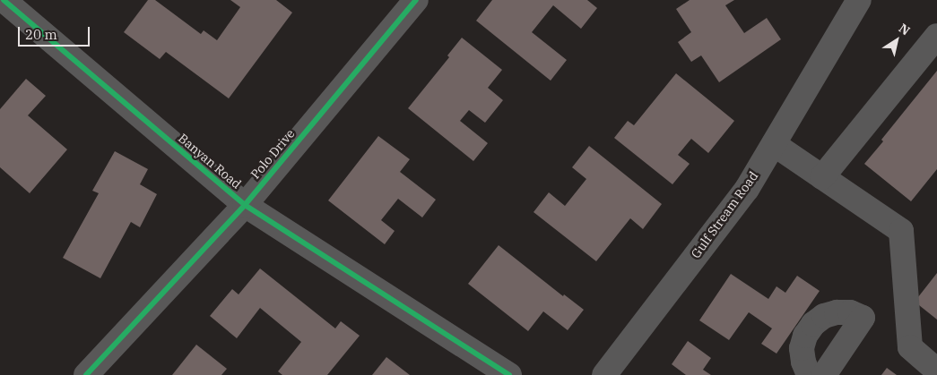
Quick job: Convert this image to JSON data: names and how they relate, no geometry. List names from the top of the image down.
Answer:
{
  "streets": {
    "street": ["Polo Drive", "Banyan Road", "Gulf Stream Road"]
  },
  "crossings": [
    ["Polo Drive", "Banyan Road"]
  ],
  "scale_bar": "20 m",
  "north": "top right"
}
